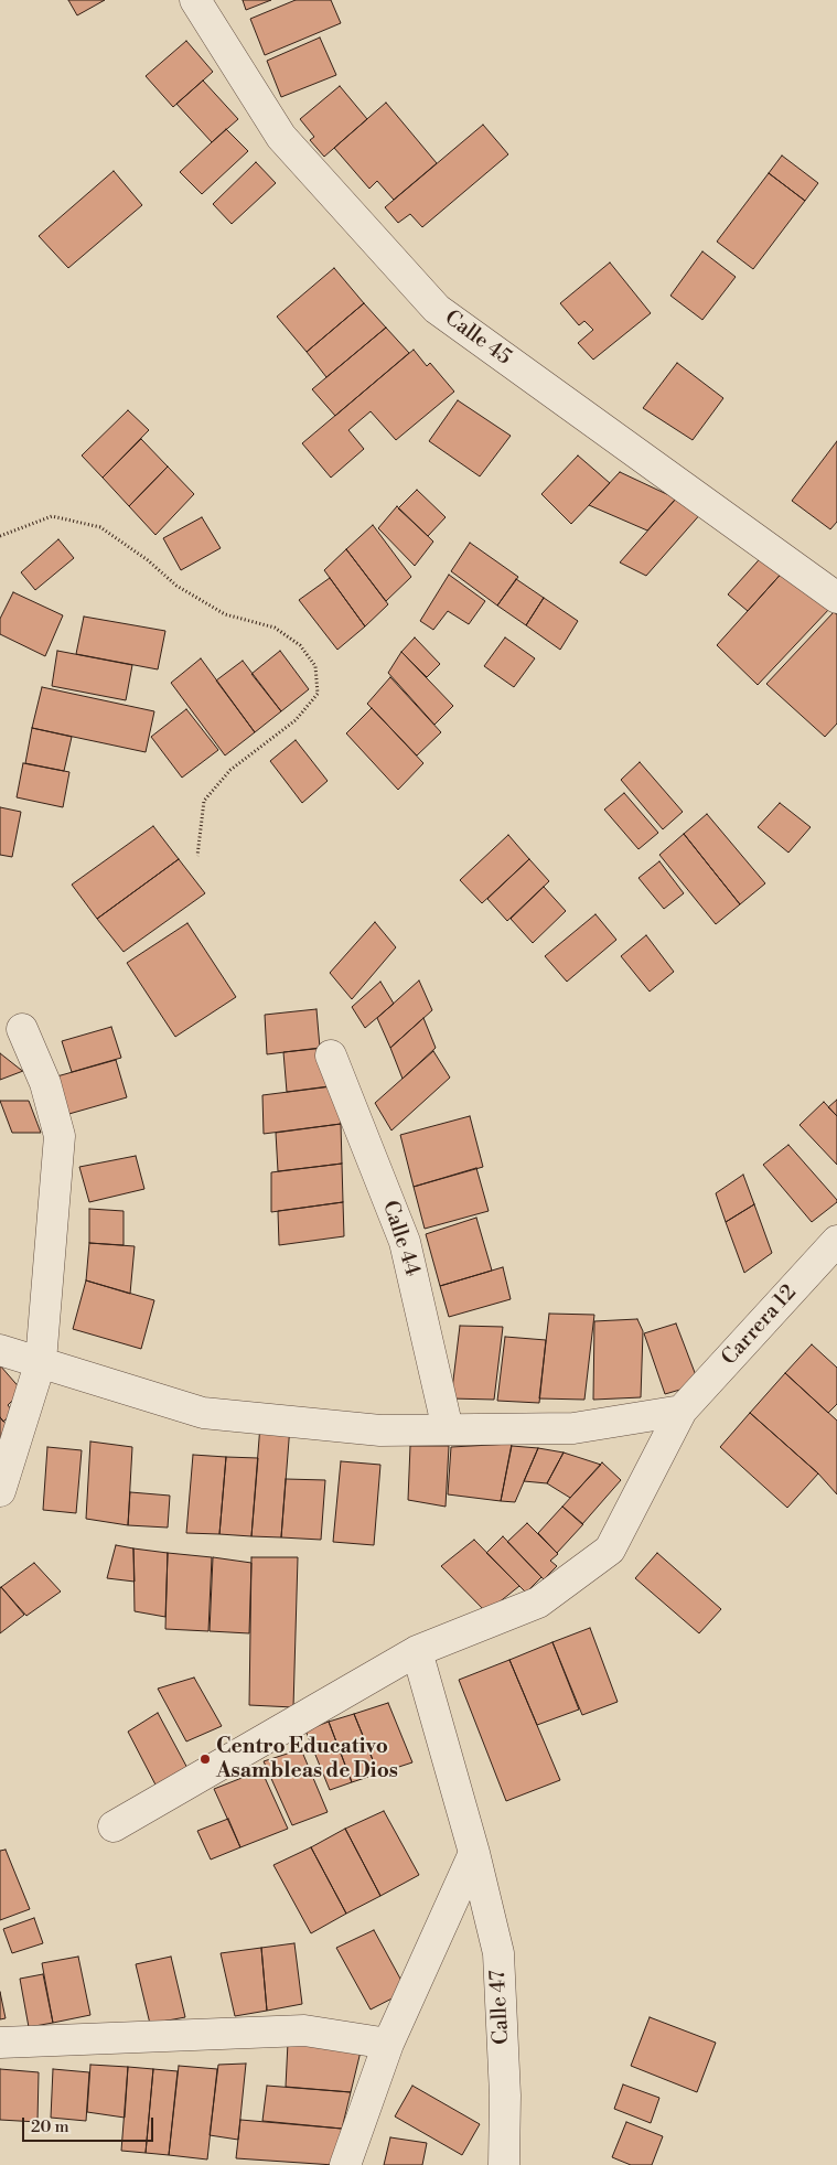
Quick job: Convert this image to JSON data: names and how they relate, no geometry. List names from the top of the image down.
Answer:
{
  "streets": {
    "street": [
      "Calle 45",
      "Calle 44",
      "Carrera 12",
      "Calle 47"
    ]
  },
  "crossings": [
    ["Carrera 12", "Calle 47"]
  ],
  "places": ["Centro Educativo Asambleas de Dios"],
  "scale_bar": "20 m"
}
